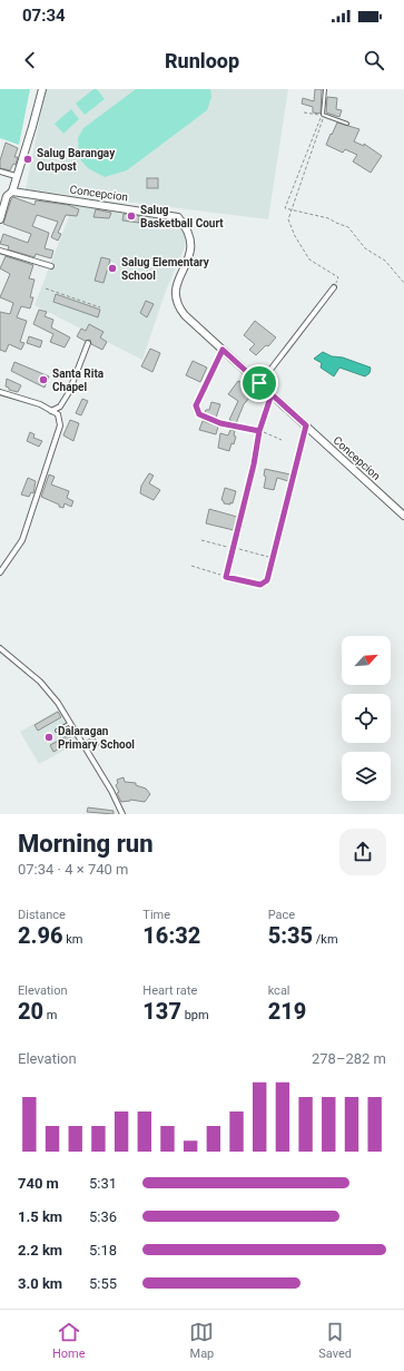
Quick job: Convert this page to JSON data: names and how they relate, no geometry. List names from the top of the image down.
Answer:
{
  "streets": {
    "main road": ["Concepcion"]
  },
  "places": [
    "Salug Barangay Outpost",
    "Salug Basketball Court",
    "Salug Elementary School",
    "Santa Rita Chapel",
    "Dalaragan Primary School"
  ],
  "north": "top right",
  "page": {
    "status": "07:34",
    "header": "Runloop",
    "heading": ["Morning run", "07:34 · 4 × 740 m"],
    "stats": [
      ["Distance", "2.96 km"],
      ["Time", "16:32"],
      ["Pace", "5:35 /km"],
      ["Elevation", "20 m"],
      ["Heart rate", "137 bpm"],
      ["kcal", "219"]
    ],
    "chart": ["Elevation", "278–282 m"],
    "list": [
      {
        "name": "740 m",
        "note": "5:31"
      },
      {
        "name": "1.5 km",
        "note": "5:36"
      },
      {
        "name": "2.2 km",
        "note": "5:18"
      },
      {
        "name": "3.0 km",
        "note": "5:55"
      }
    ],
    "tabs": ["Home", "Map", "Saved"]
  }
}
